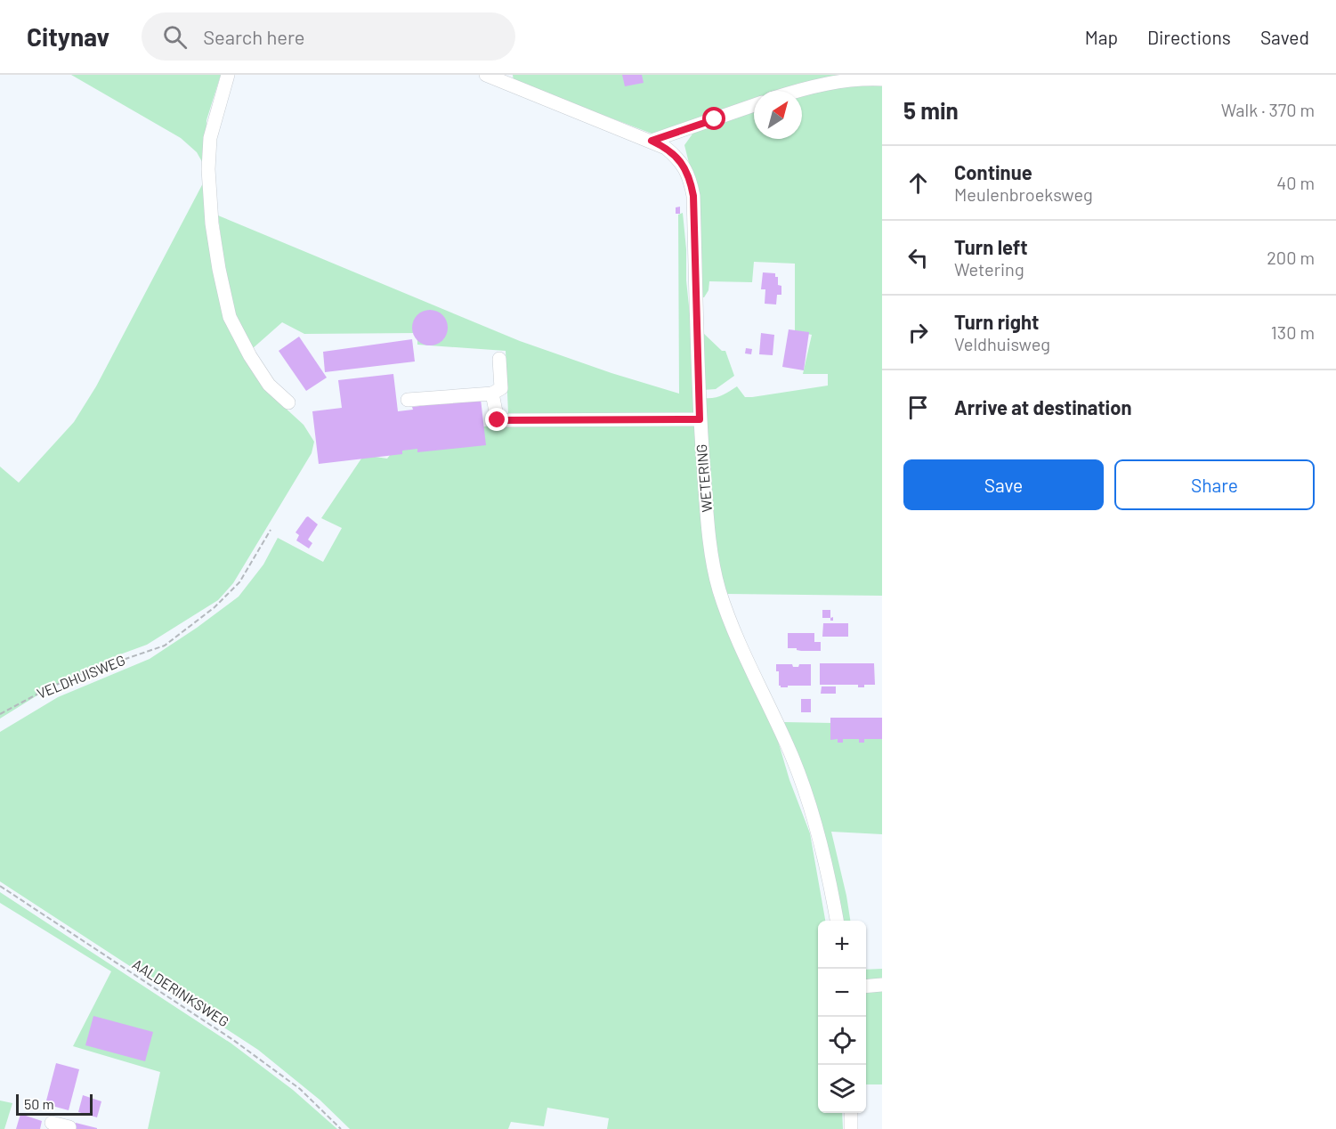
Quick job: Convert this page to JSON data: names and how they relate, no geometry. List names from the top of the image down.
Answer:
{
  "streets": {
    "street": ["WETERING"],
    "path": ["VELDHUISWEG", "AALDERINKSWEG"]
  },
  "scale_bar": "50 m",
  "north": "top right",
  "page": {
    "header": "Citynav",
    "search": "Search here",
    "nav": ["Map", "Directions", "Saved"],
    "heading": ["5 min", "Walk · 370 m"],
    "list": [
      ["Continue", "Meulenbroeksweg", "40 m"],
      ["Turn left", "Wetering", "200 m"],
      ["Turn right", "Veldhuisweg", "130 m"],
      "Arrive at destination"
    ],
    "buttons": ["Save", "Share"],
    "map_buttons": ["+", "−"],
    "scale": "50 m"
  }
}
